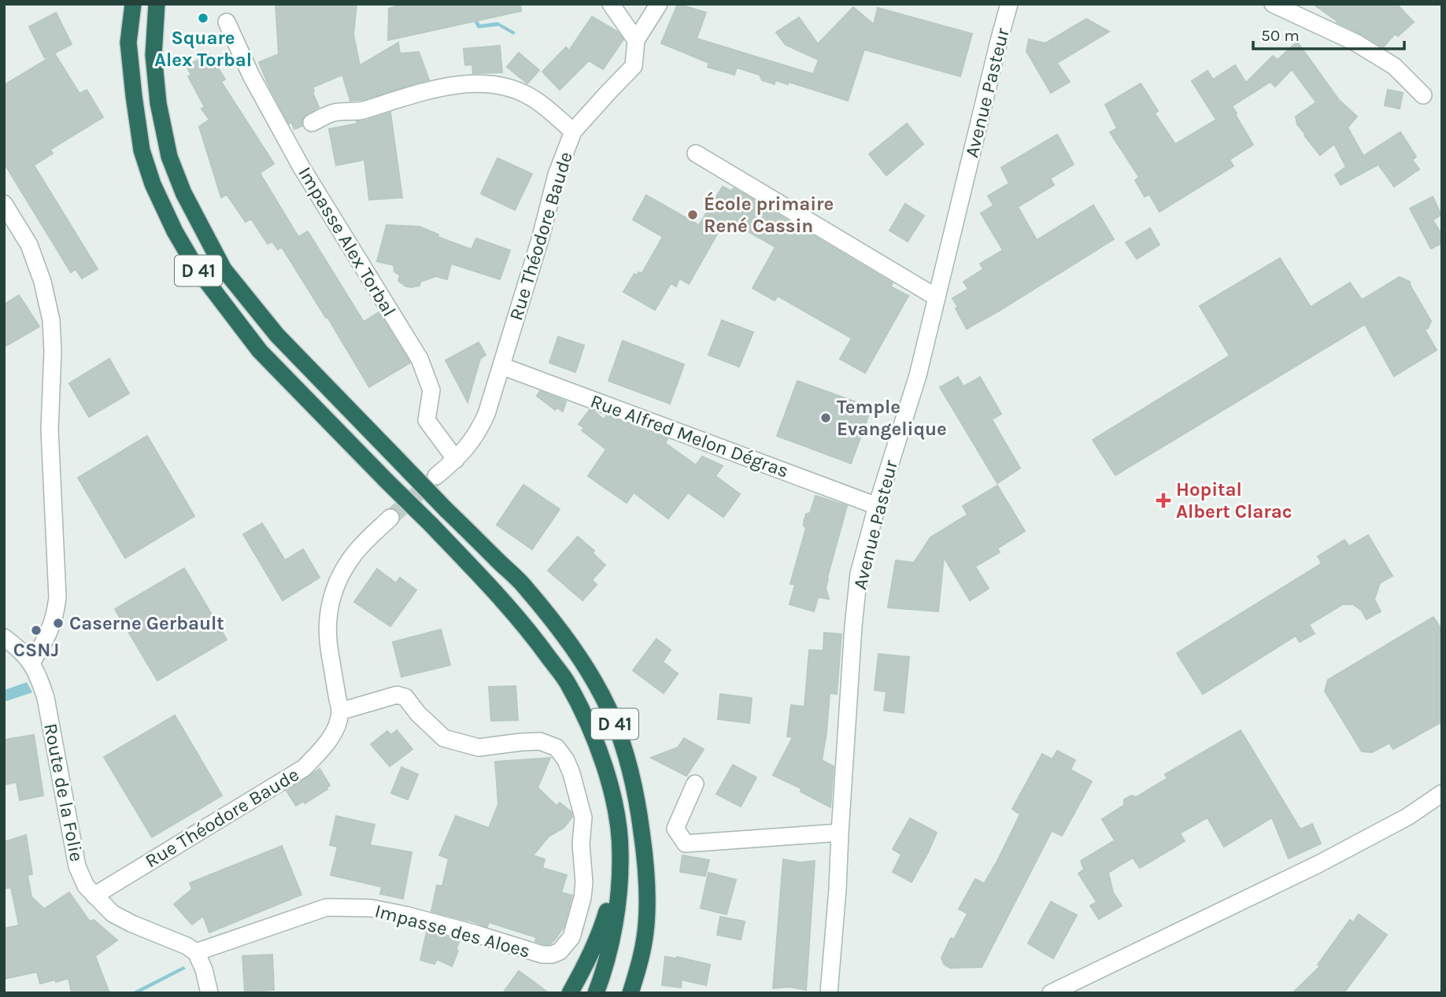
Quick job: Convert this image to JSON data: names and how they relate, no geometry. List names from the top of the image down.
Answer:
{
  "streets": {
    "highway": ["D 41"],
    "street": [
      "Avenue Pasteur",
      "Rue Théodore Baude",
      "Impasse Alex Torbal",
      "Rue Alfred Melon Dégras",
      "Route de la Folie",
      "Impasse des Aloes"
    ]
  },
  "crossings": [
    ["Avenue Pasteur", "Rue Alfred Melon Dégras"],
    ["Rue Théodore Baude", "Impasse Alex Torbal"],
    ["Rue Théodore Baude", "Rue Alfred Melon Dégras"],
    ["Rue Théodore Baude", "Route de la Folie"],
    ["Rue Théodore Baude", "Impasse des Aloes"],
    ["Route de la Folie", "Impasse des Aloes"]
  ],
  "places": {
    "other": [
      "Square Alex Torbal",
      "École primaire René Cassin",
      "Temple Evangelique",
      "Caserne Gerbault",
      "CSNJ"
    ],
    "health": ["Hopital Albert Clarac"]
  },
  "scale_bar": "50 m"
}
